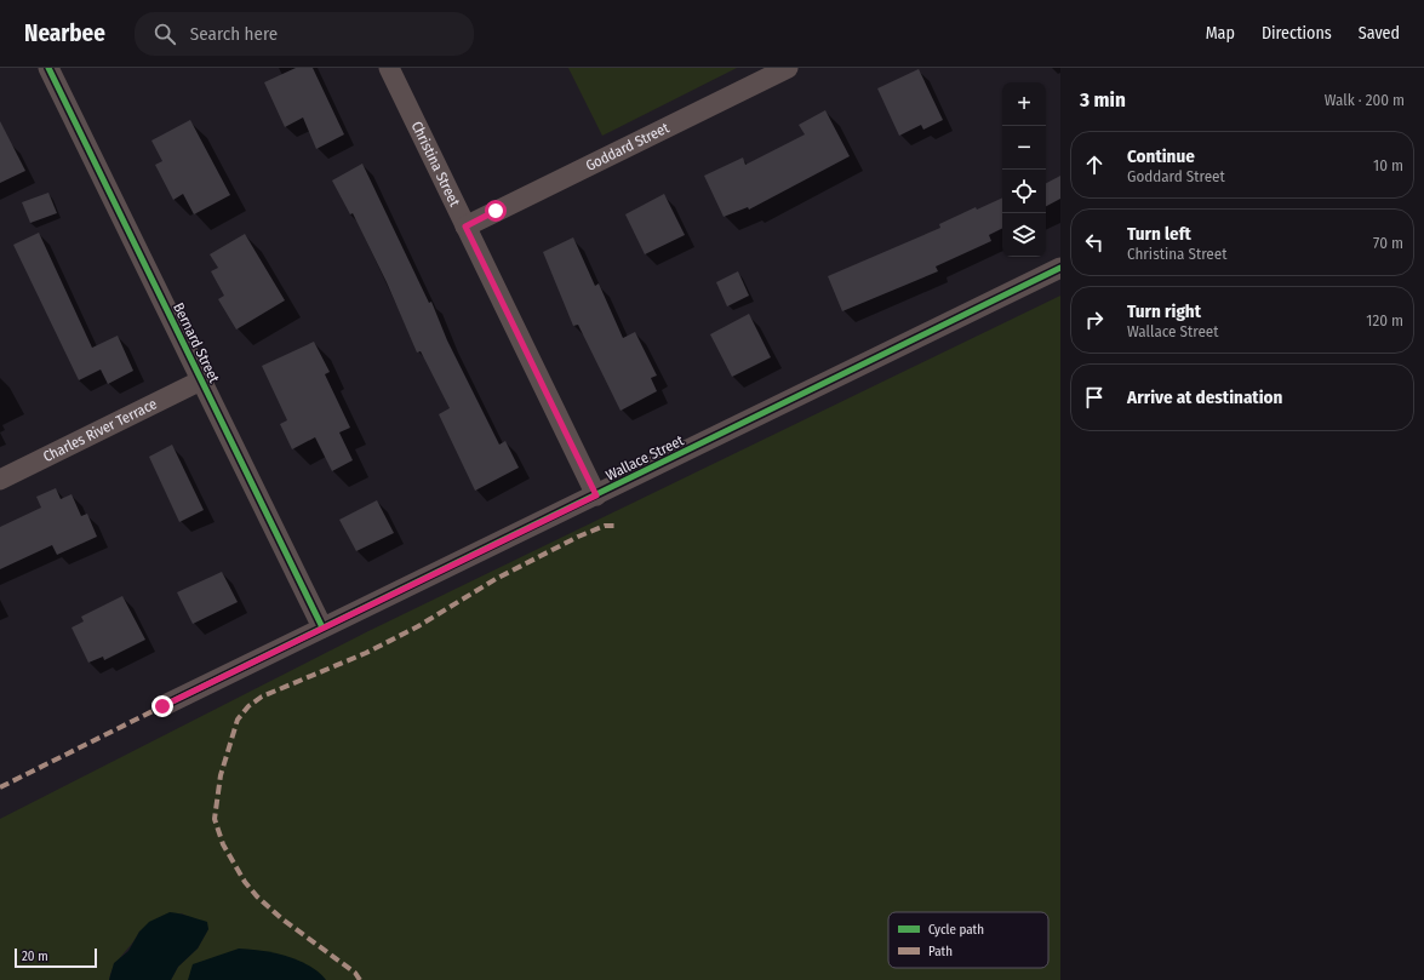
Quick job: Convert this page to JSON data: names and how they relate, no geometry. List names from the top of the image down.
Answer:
{
  "streets": {
    "street": [
      "Goddard Street",
      "Christina Street",
      "Bernard Street",
      "Charles River Terrace",
      "Wallace Street"
    ]
  },
  "crossings": [
    ["Goddard Street", "Christina Street"],
    ["Christina Street", "Wallace Street"],
    ["Bernard Street", "Charles River Terrace"],
    ["Bernard Street", "Wallace Street"]
  ],
  "legend": ["Cycle path", "Path"],
  "scale_bar": "20 m",
  "page": {
    "header": "Nearbee",
    "search": "Search here",
    "nav": ["Map", "Directions", "Saved"],
    "heading": ["3 min", "Walk · 200 m"],
    "map_buttons": ["+", "−"],
    "list": [
      ["Continue", "Goddard Street", "10 m"],
      ["Turn left", "Christina Street", "70 m"],
      ["Turn right", "Wallace Street", "120 m"],
      "Arrive at destination"
    ],
    "scale": "20 m"
  }
}
